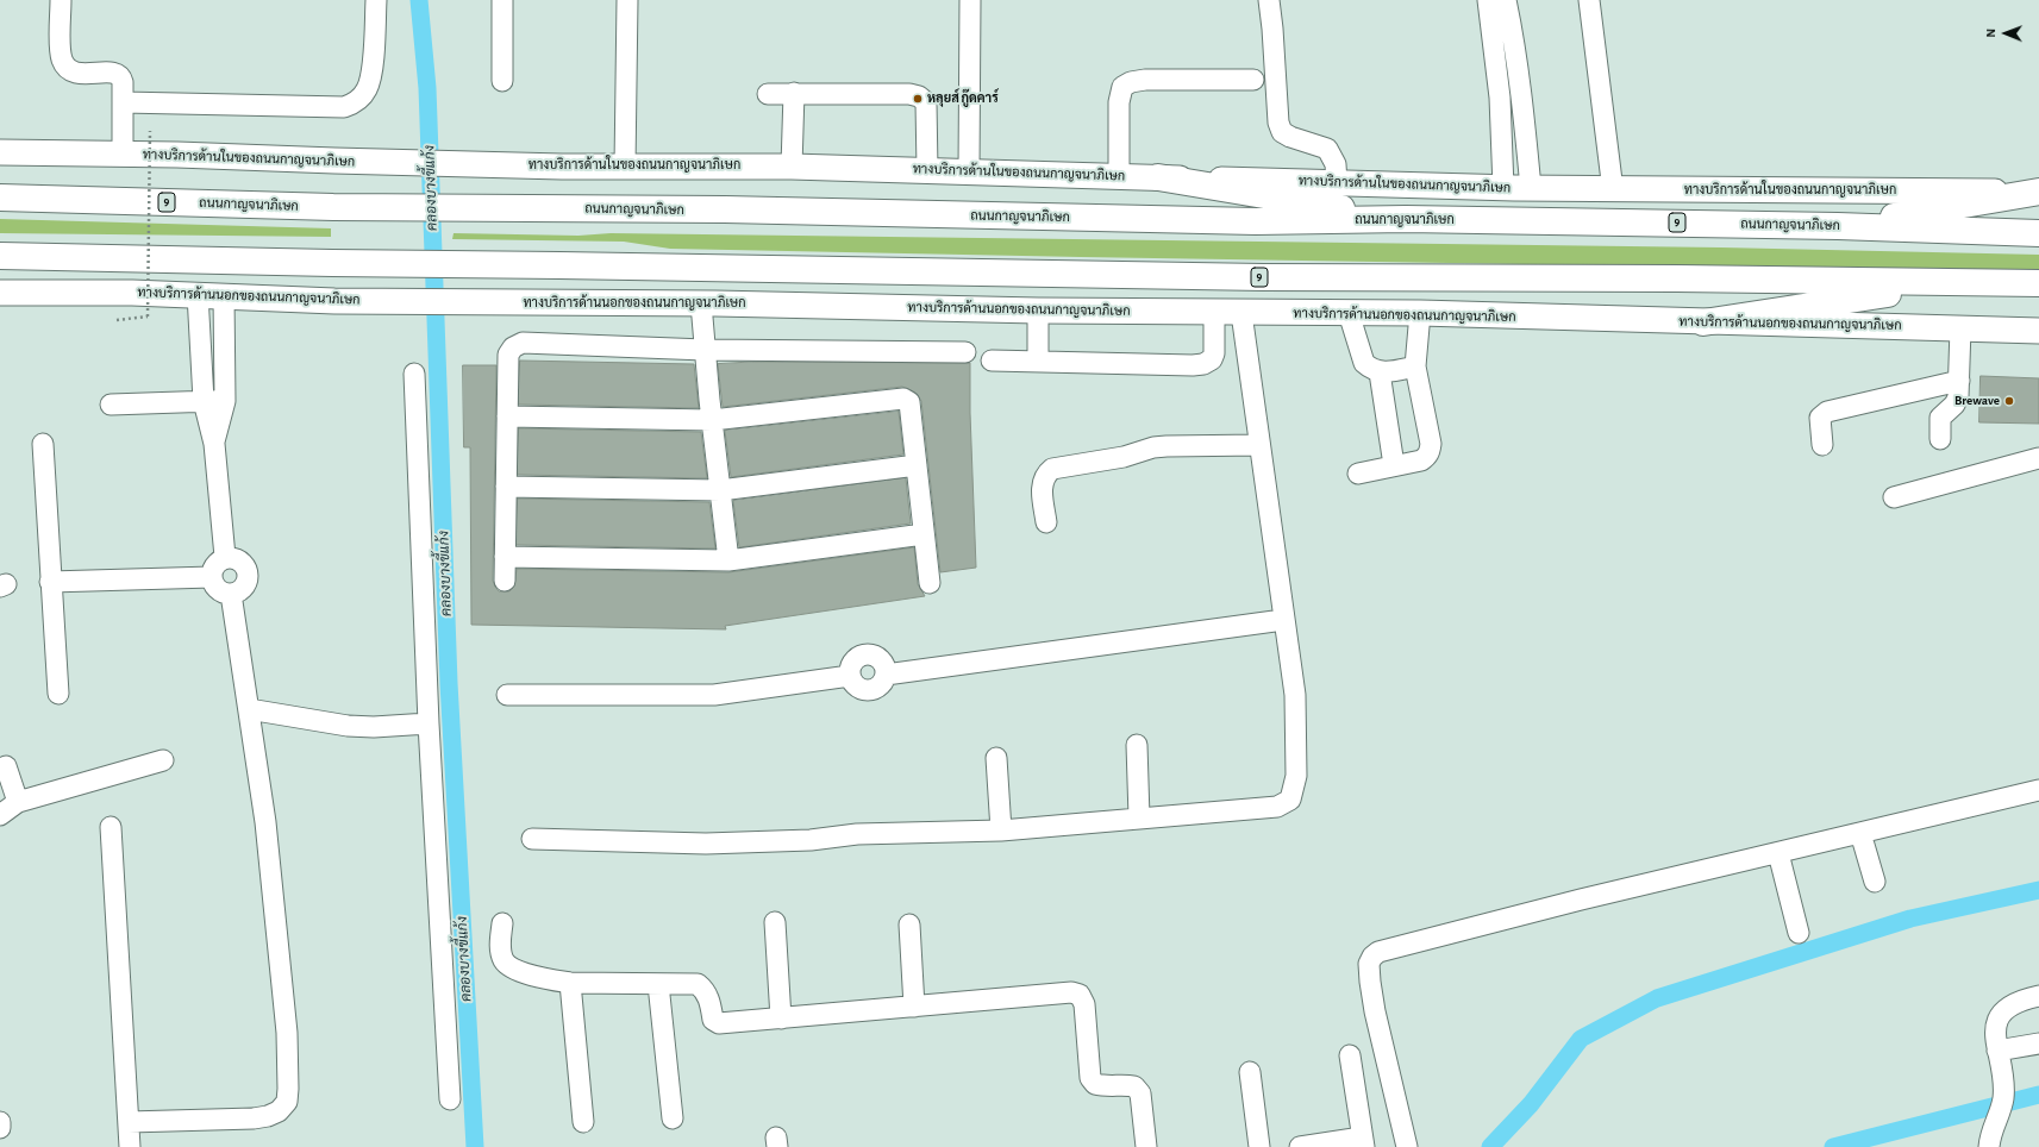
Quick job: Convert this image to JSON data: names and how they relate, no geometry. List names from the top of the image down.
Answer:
{
  "streets": {
    "highway": ["9", "ถนนกาญจนาภิเษก"],
    "main road": ["ทางบริการด้านในของถนนกาญจนาภิเษก", "ทางบริการด้านนอกของถนนกาญจนาภิเษก"]
  },
  "water": ["คลองบางขี้แก้ง"],
  "places": ["หลุยส์ กู๊ดคาร์", "Brewave"],
  "north": "left"
}
